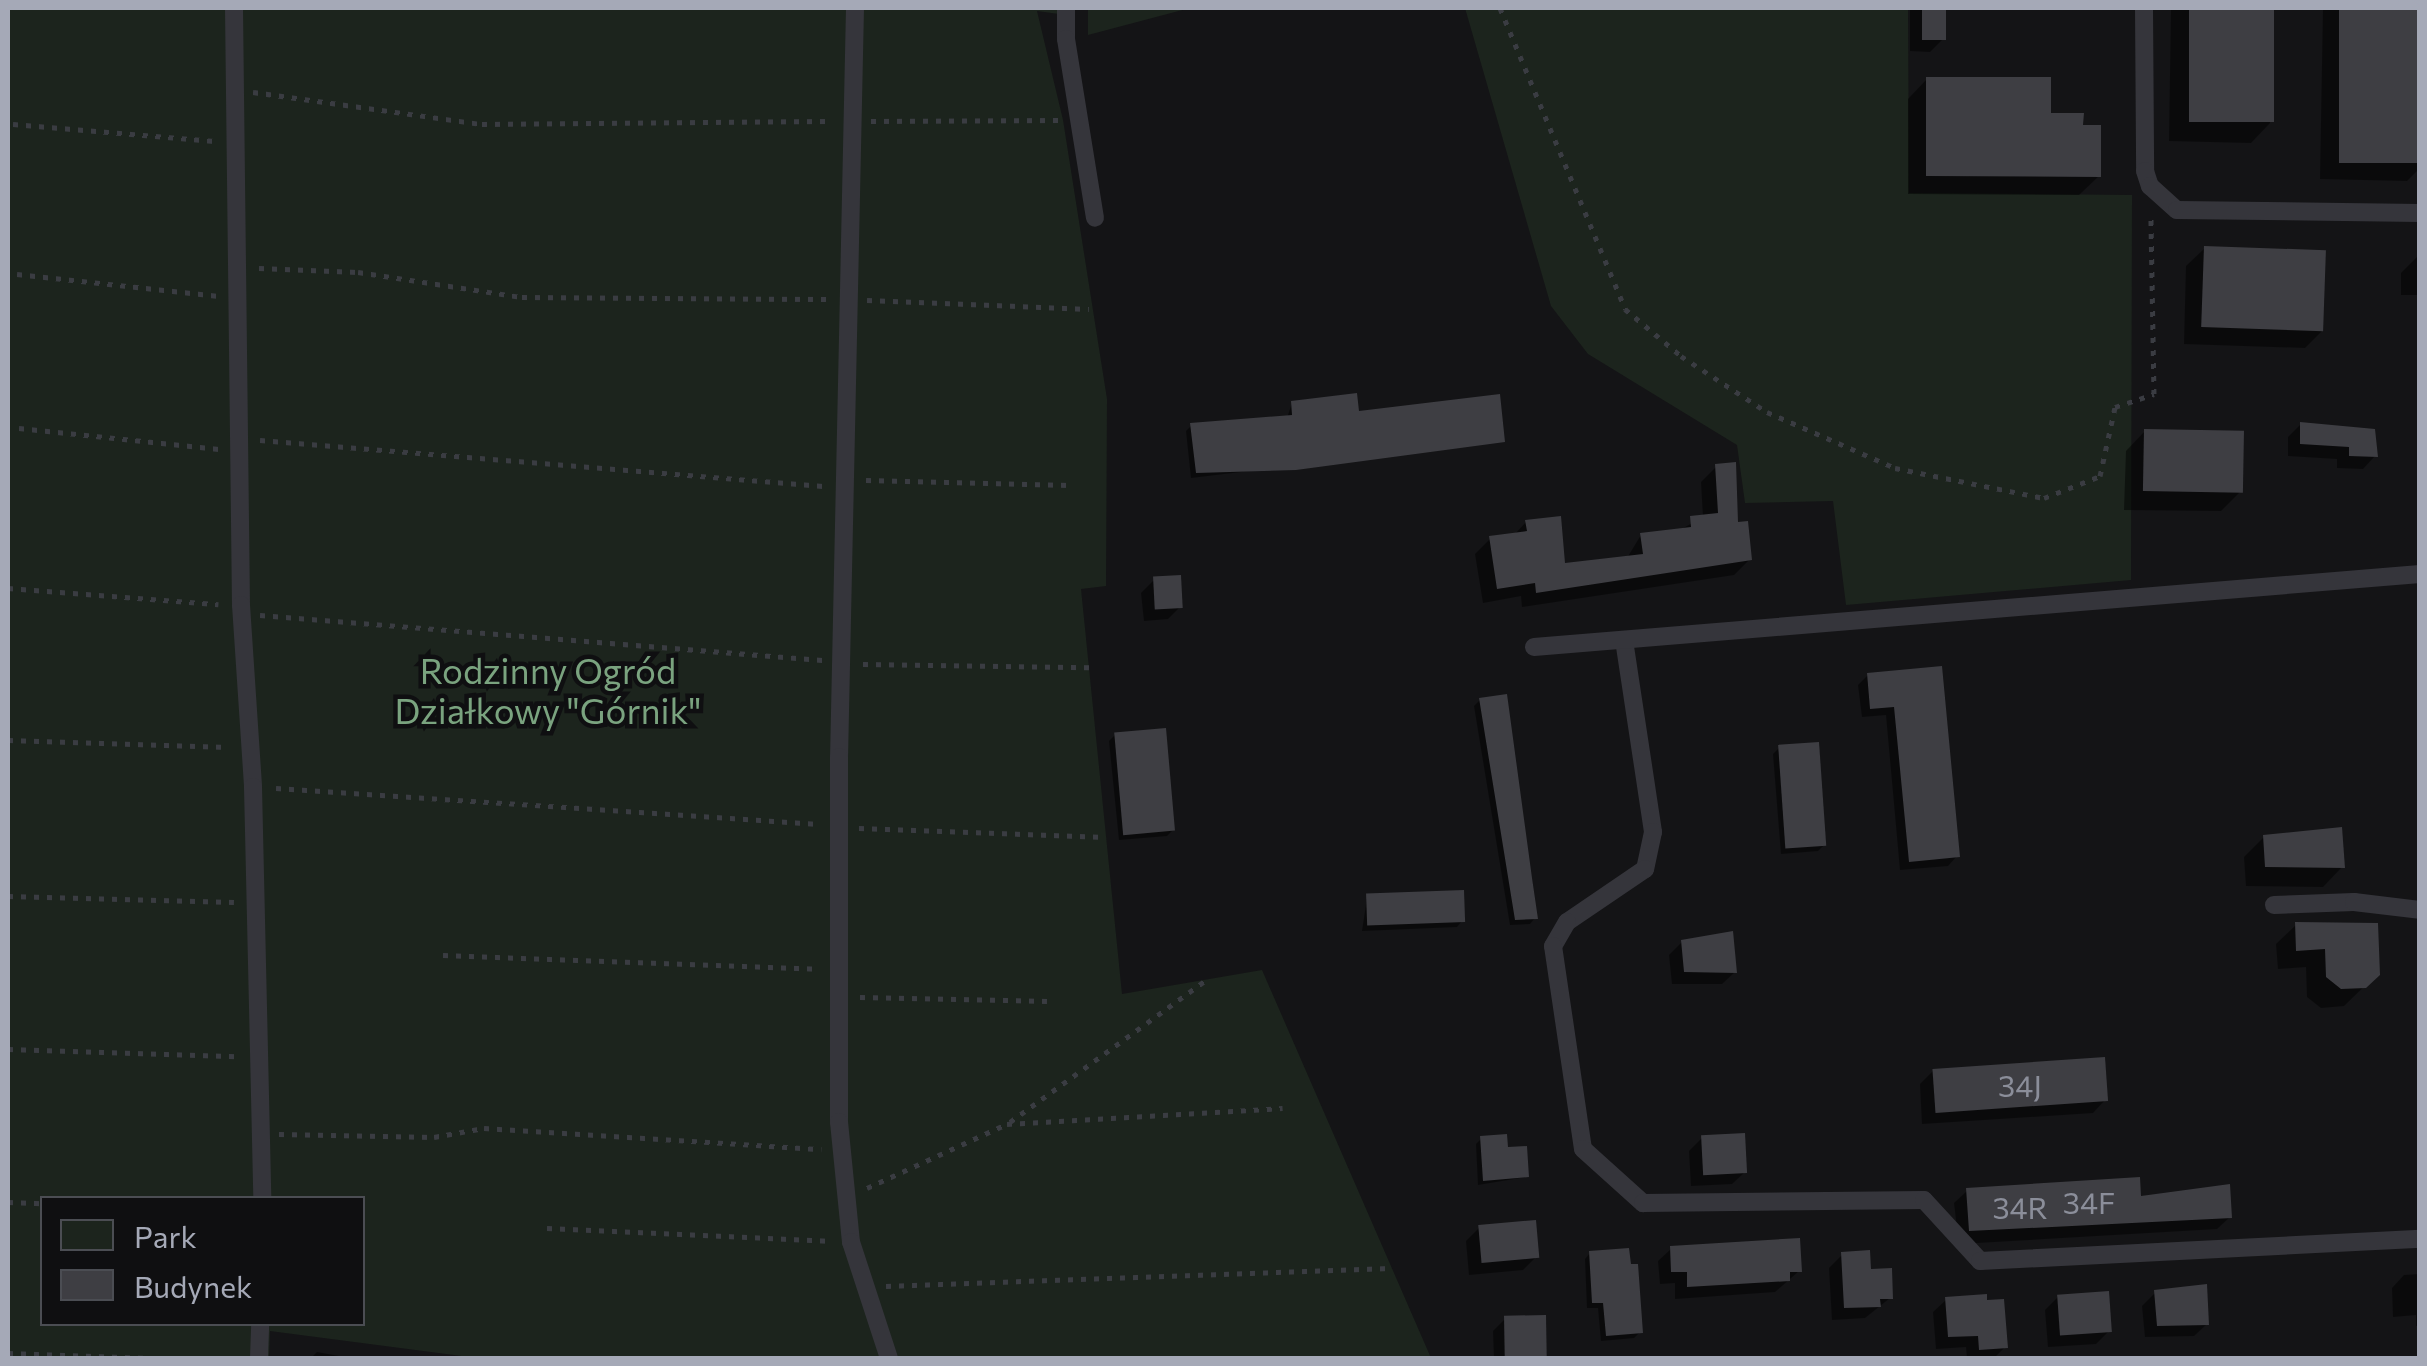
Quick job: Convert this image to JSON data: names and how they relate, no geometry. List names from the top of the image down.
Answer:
{
  "parks": ["Rodzinny Ogród Działkowy \"Górnik\""],
  "house_numbers": ["34J", "34F", "34R"],
  "legend": ["Park", "Budynek"]
}
